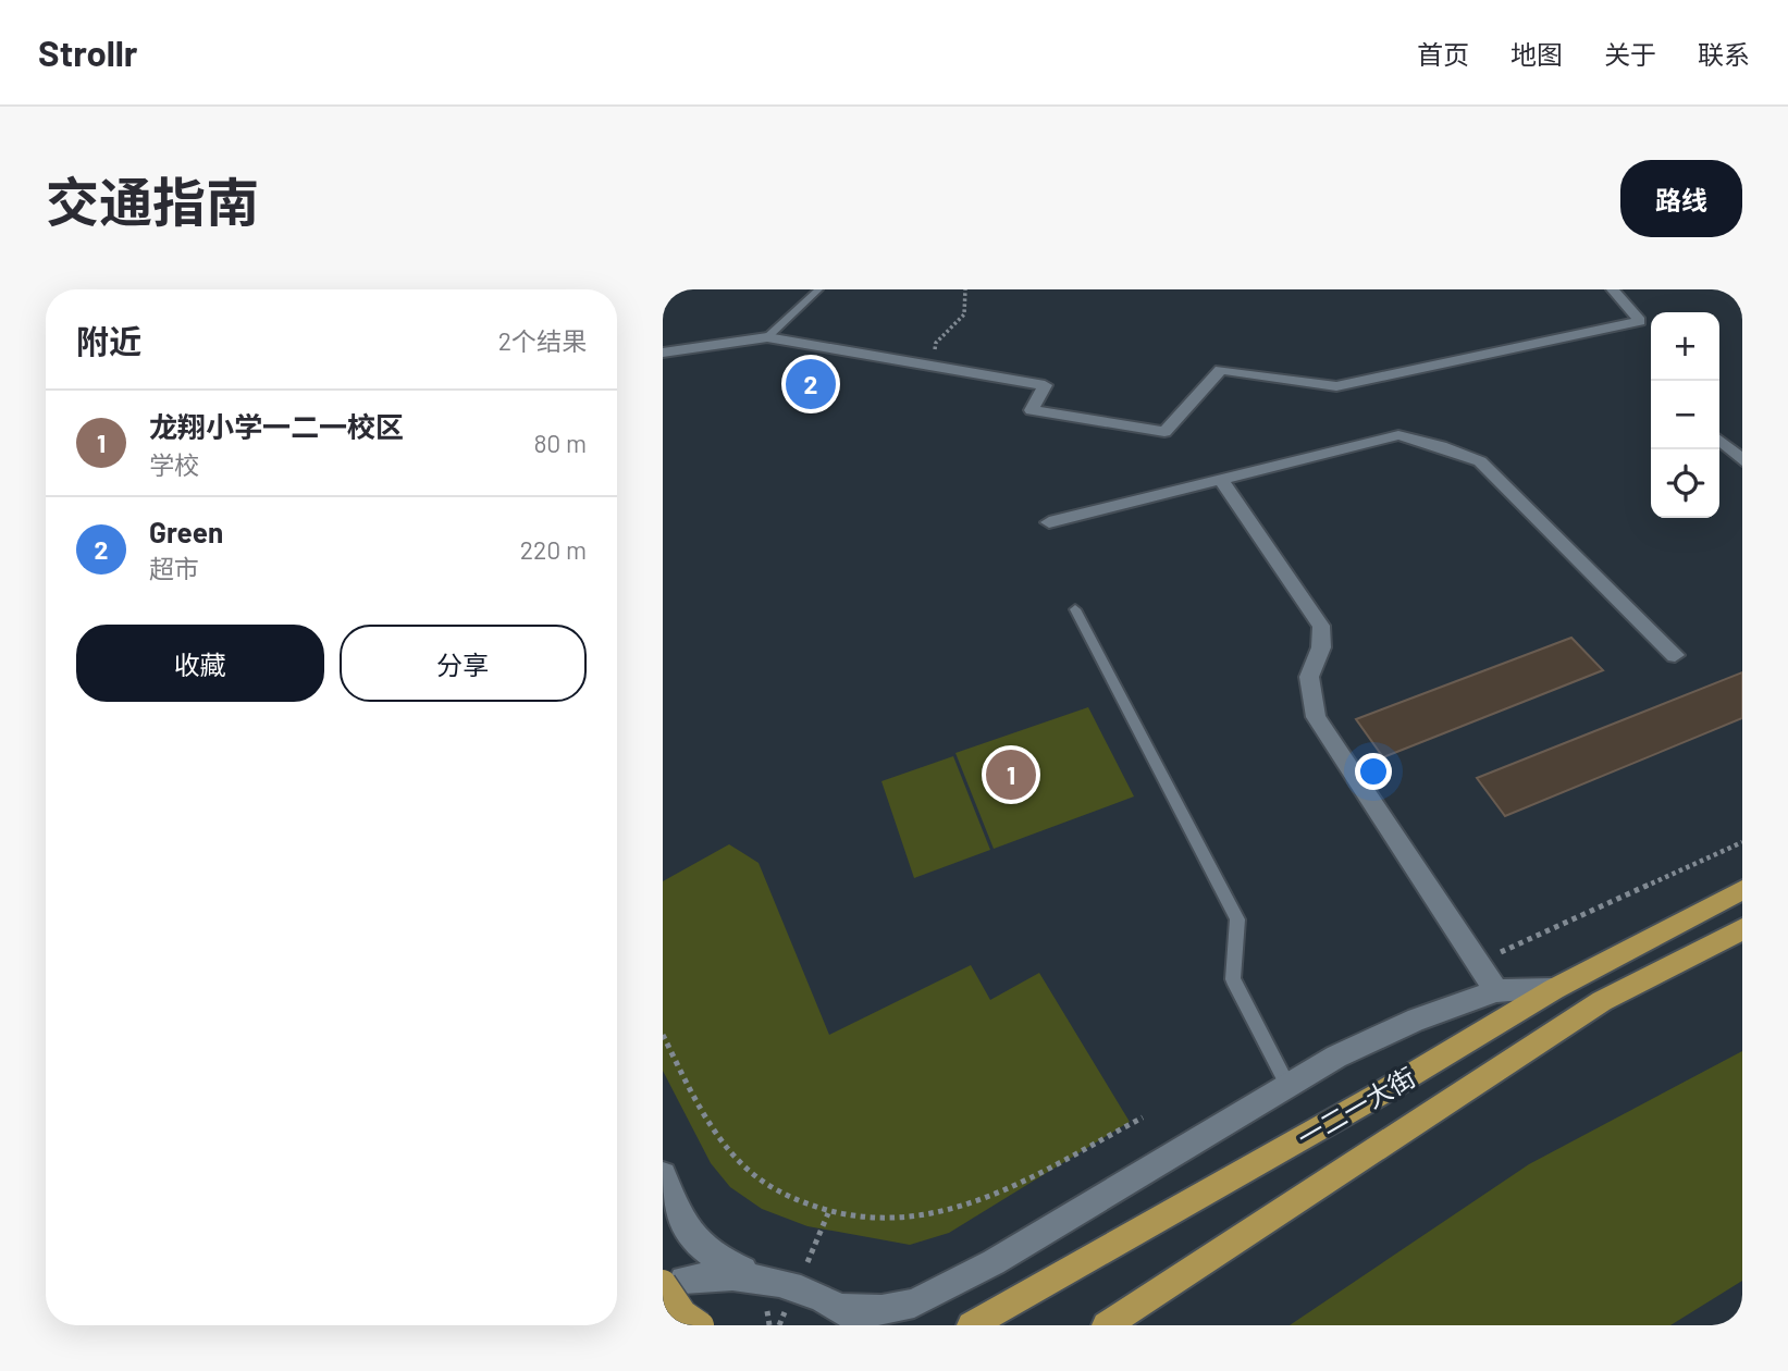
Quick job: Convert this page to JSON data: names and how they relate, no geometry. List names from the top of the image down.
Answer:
{
  "streets": {
    "main road": ["一二一大街"]
  },
  "page": {
    "header": "Strollr",
    "nav": [
      "首页",
      "地图",
      "关于",
      "联系"
    ],
    "title": "交通指南",
    "buttons": [
      "路线",
      ["收藏", "分享"]
    ],
    "heading": ["附近", "2个结果"],
    "map_buttons": ["+", "−"],
    "pins": ["2", "1"],
    "list": [
      {
        "mark": "1",
        "name": "龙翔小学一二一校区",
        "note": "学校",
        "value": "80 m"
      },
      {
        "mark": "2",
        "name": "Green",
        "note": "超市",
        "value": "220 m"
      }
    ]
  }
}
